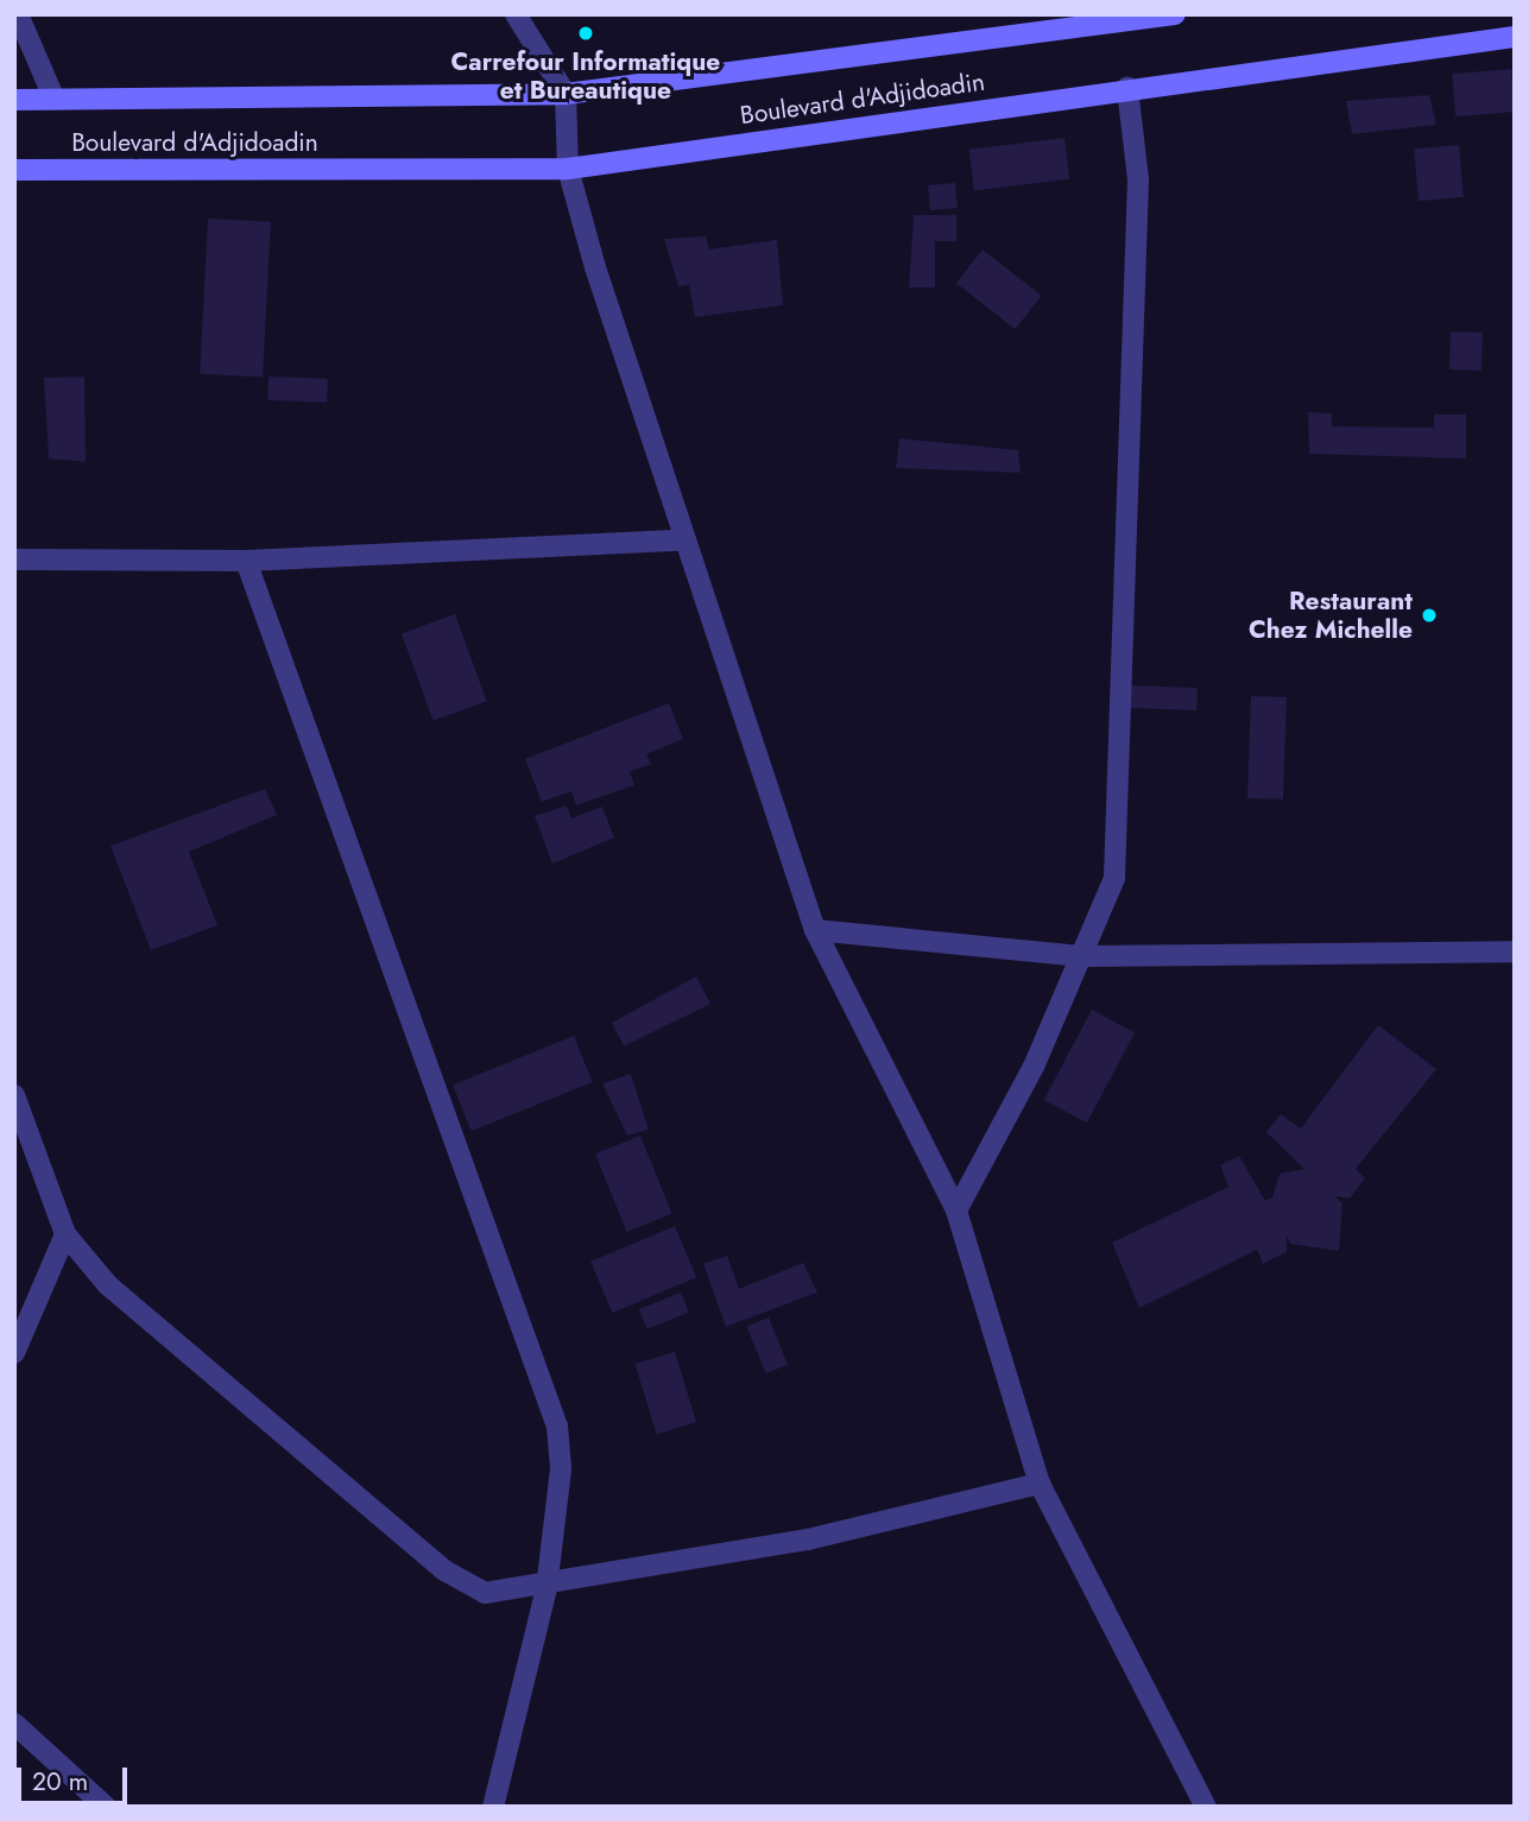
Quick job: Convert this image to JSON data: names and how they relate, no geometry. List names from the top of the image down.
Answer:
{
  "streets": {
    "main road": ["Boulevard d'Adjidoadin"]
  },
  "places": ["Carrefour Informatique et Bureautique", "Restaurant Chez Michelle"],
  "scale_bar": "20 m"
}
